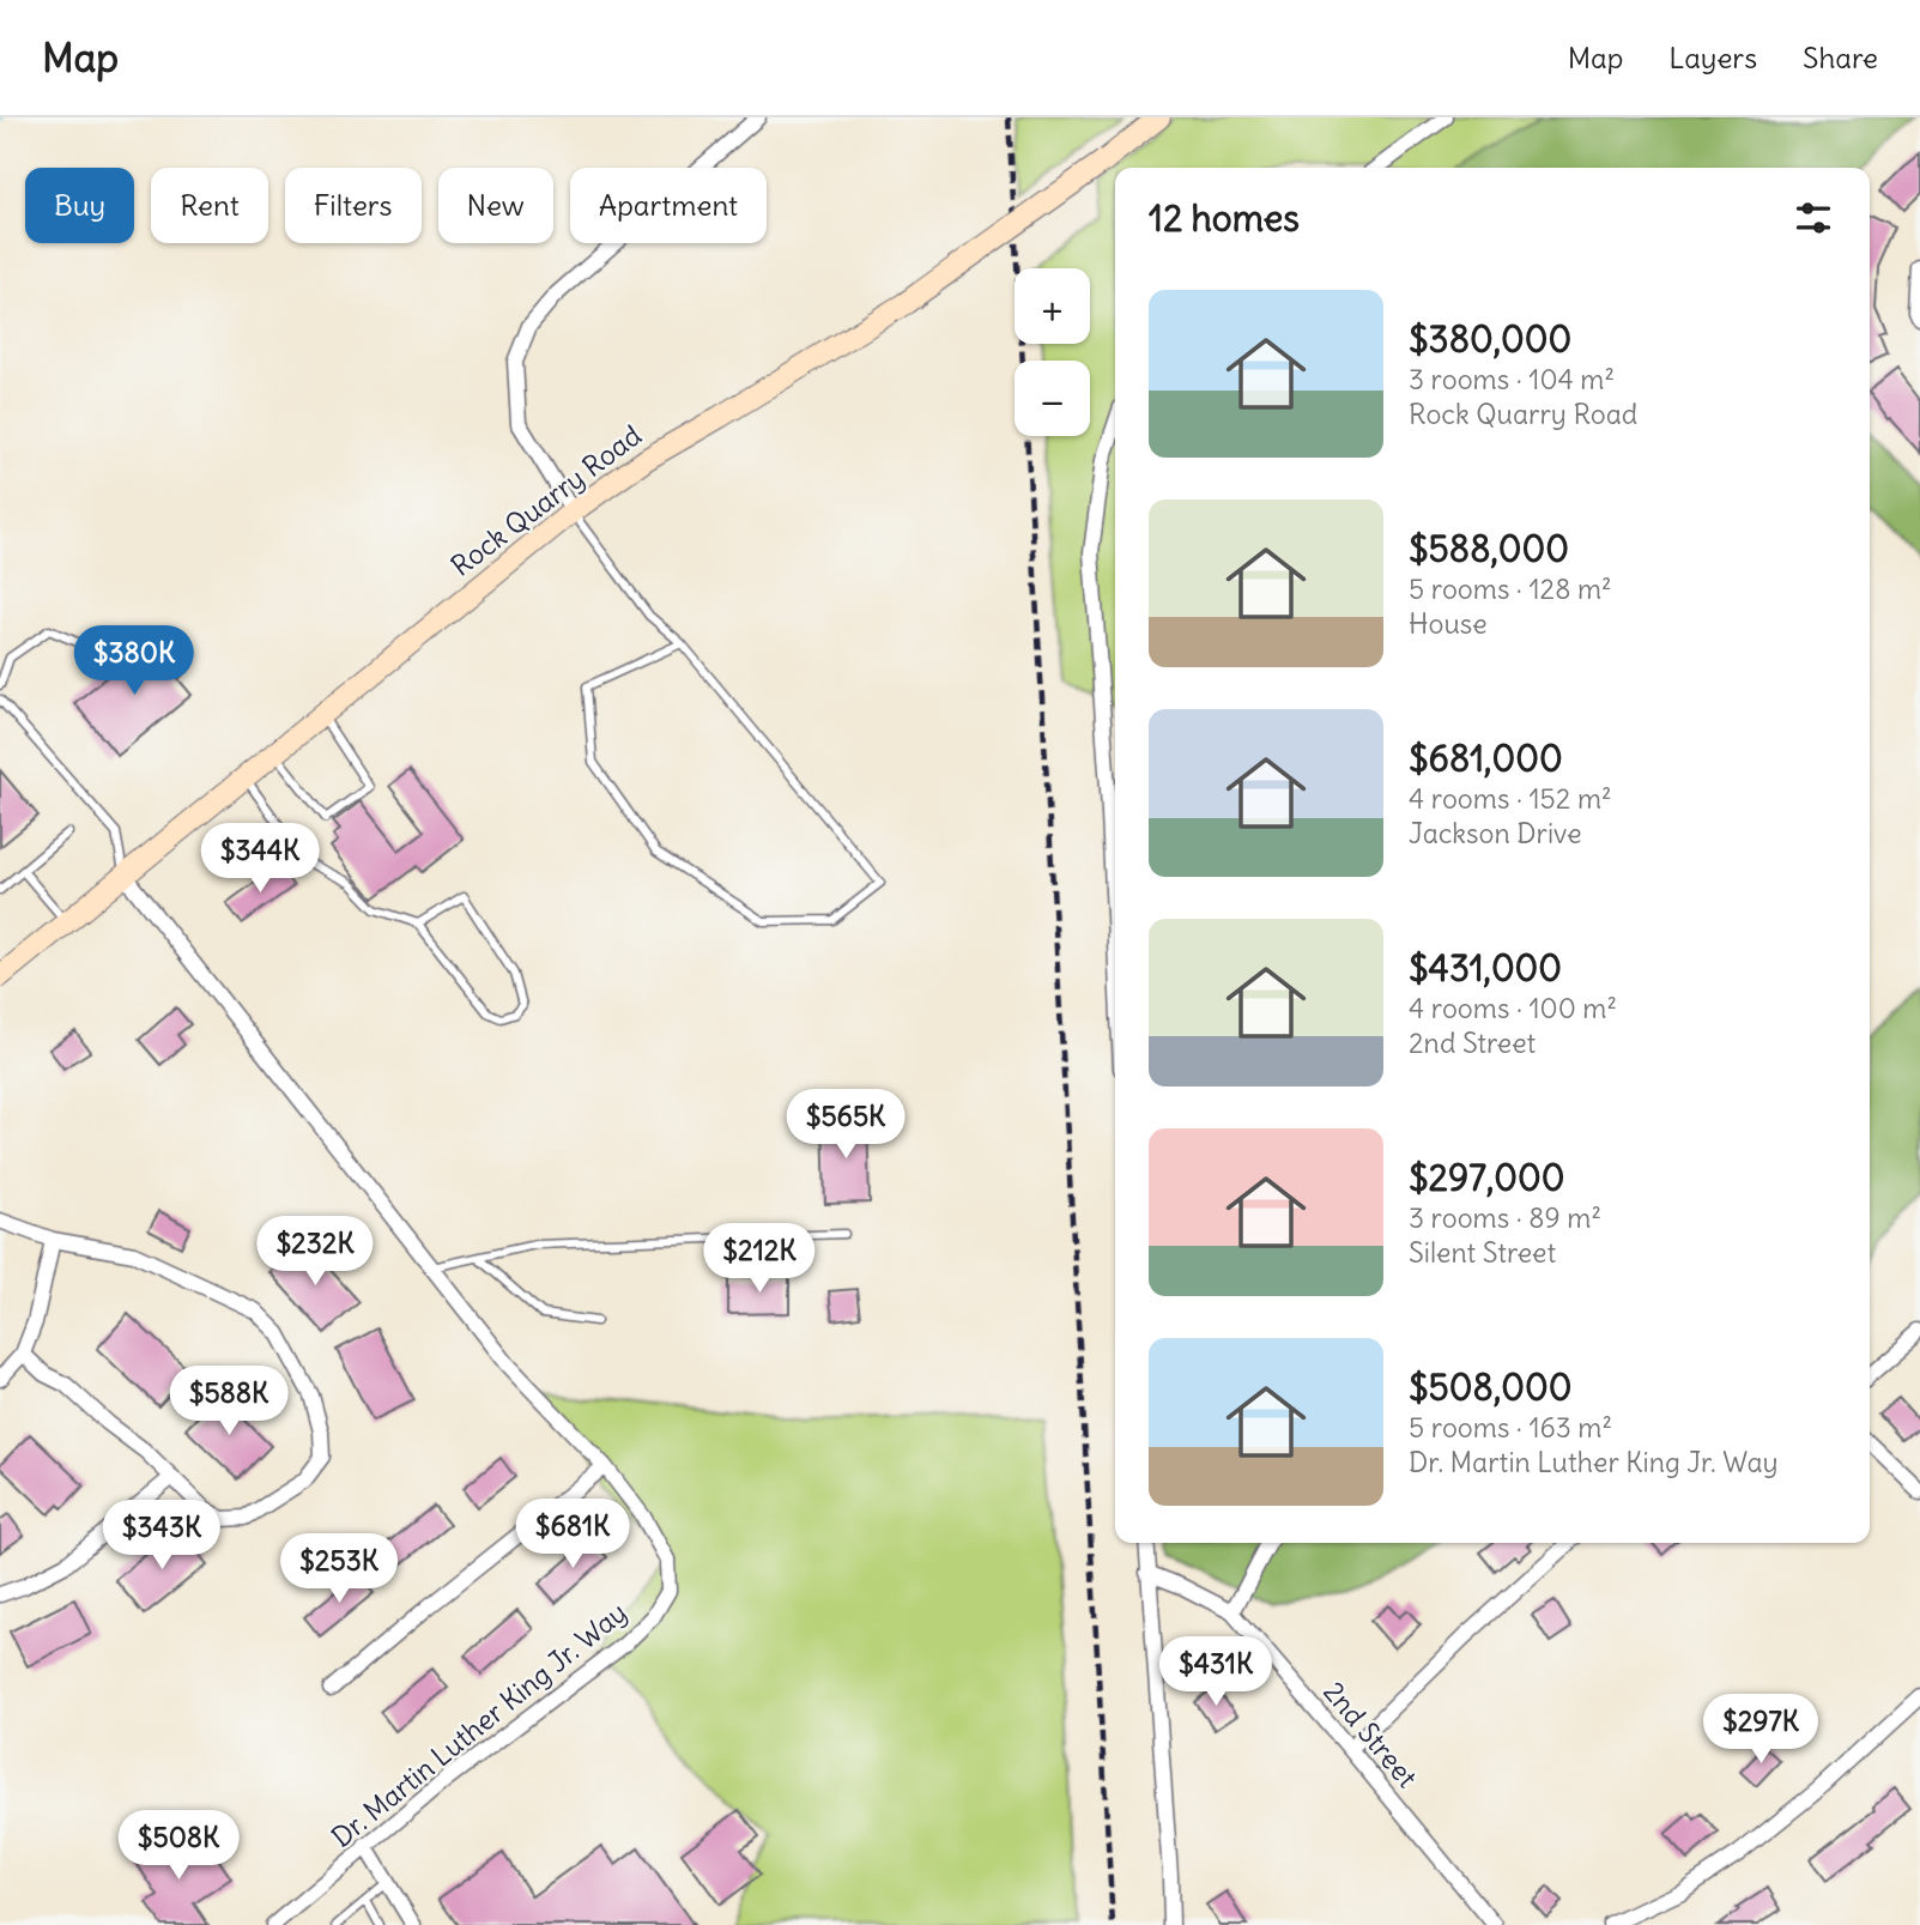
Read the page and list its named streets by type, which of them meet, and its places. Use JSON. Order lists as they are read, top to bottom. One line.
{"streets":{"street":["Rock Quarry Road","Dr. Martin Luther King Jr. Way","2nd Street"]},"crossings":[["Rock Quarry Road","Dr. Martin Luther King Jr. Way"]],"page":{"header":"Map","nav":["Map","Layers","Share"],"chip":["Buy","Rent","Filters","New","Apartment"],"heading":"12 homes","map_buttons":["+","−"],"list":[{"name":"$380,000","note":"3 rooms · 104 m² · Rock Quarry Road"},{"name":"$588,000","note":"5 rooms · 128 m² · House"},{"name":"$681,000","note":"4 rooms · 152 m² · Jackson Drive"},{"name":"$431,000","note":"4 rooms · 100 m² · 2nd Street"},{"name":"$297,000","note":"3 rooms · 89 m² · Silent Street"},{"name":"$508,000","note":"5 rooms · 163 m² · Dr. Martin Luther King Jr. Way"}],"price":["$380K","$344K","$565K","$232K","$212K","$588K","$681K","$343K","$253K","$431K","$297K","$508K"]}}
